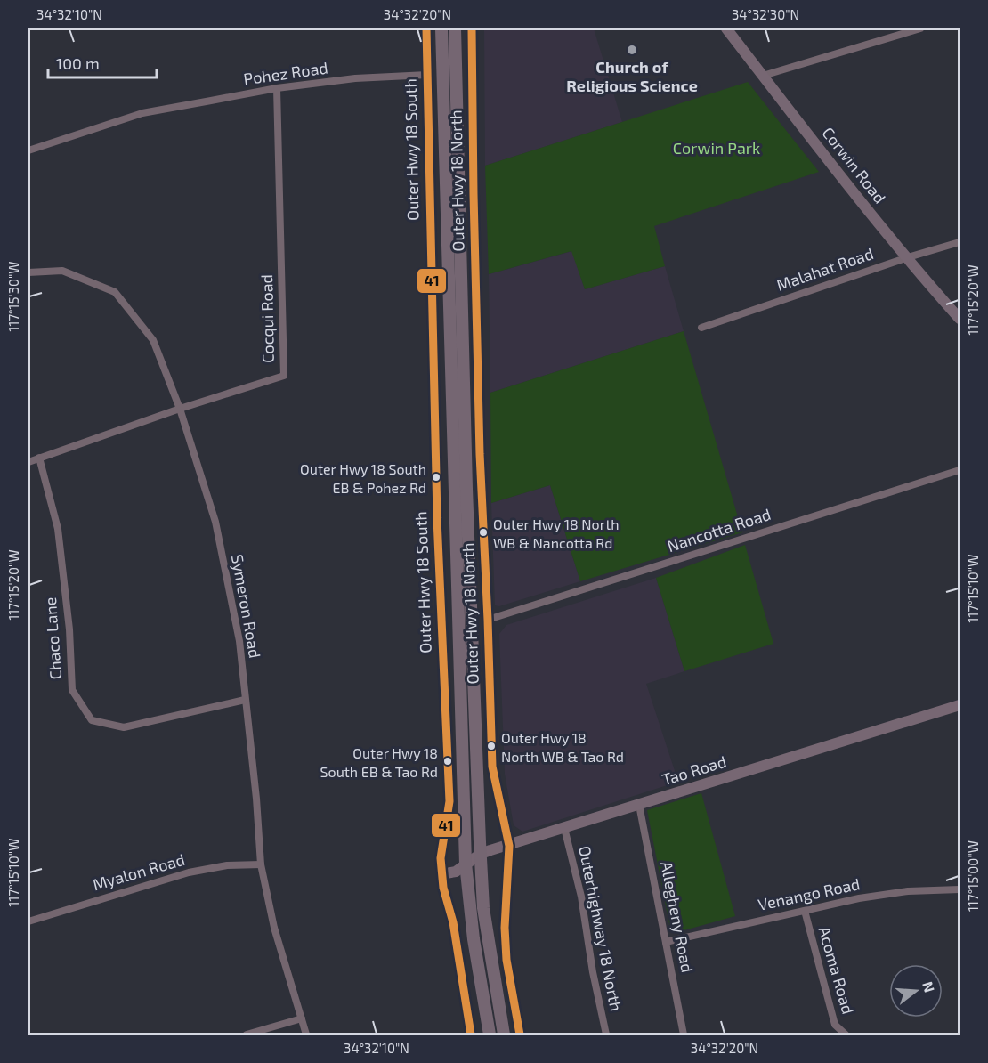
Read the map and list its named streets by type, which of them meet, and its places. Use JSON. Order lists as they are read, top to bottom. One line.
{"streets":{"street":["Pohez Road","Outer Hwy 18 South","Corwin Road","Outer Hwy 18 North","Malahat Road","Cocqui Road","Nancotta Road","Symeron Road","Chaco Lane","Tao Road","Myalon Road","Venango Road","Allegheny Road","Outerhighway 18 North","Acoma Road"]},"crossings":[["Pohez Road","Outer Hwy 18 South"],["Pohez Road","Cocqui Road"],["Outer Hwy 18 South","Tao Road"],["Corwin Road","Malahat Road"],["Outer Hwy 18 North","Nancotta Road"],["Outer Hwy 18 North","Tao Road"],["Cocqui Road","Symeron Road"],["Cocqui Road","Chaco Lane"],["Symeron Road","Chaco Lane"],["Symeron Road","Myalon Road"],["Tao Road","Allegheny Road"],["Tao Road","Outerhighway 18 North"],["Venango Road","Allegheny Road"],["Venango Road","Acoma Road"]],"parks":["Corwin Park"],"places":["Church of Religious Science","Outer Hwy 18 South EB & Pohez Rd","Outer Hwy 18 North WB & Nancotta Rd","Outer Hwy 18 North WB & Tao Rd","Outer Hwy 18 South EB & Tao Rd"],"lines":["transit line 41"],"scale_bar":"100 m","north":"right","coordinates":["34°32'10\"N","34°32'20\"N","34°32'30\"N","117°15'30\"W","117°15'20\"W","117°15'10\"W","117°15'00\"W"]}
